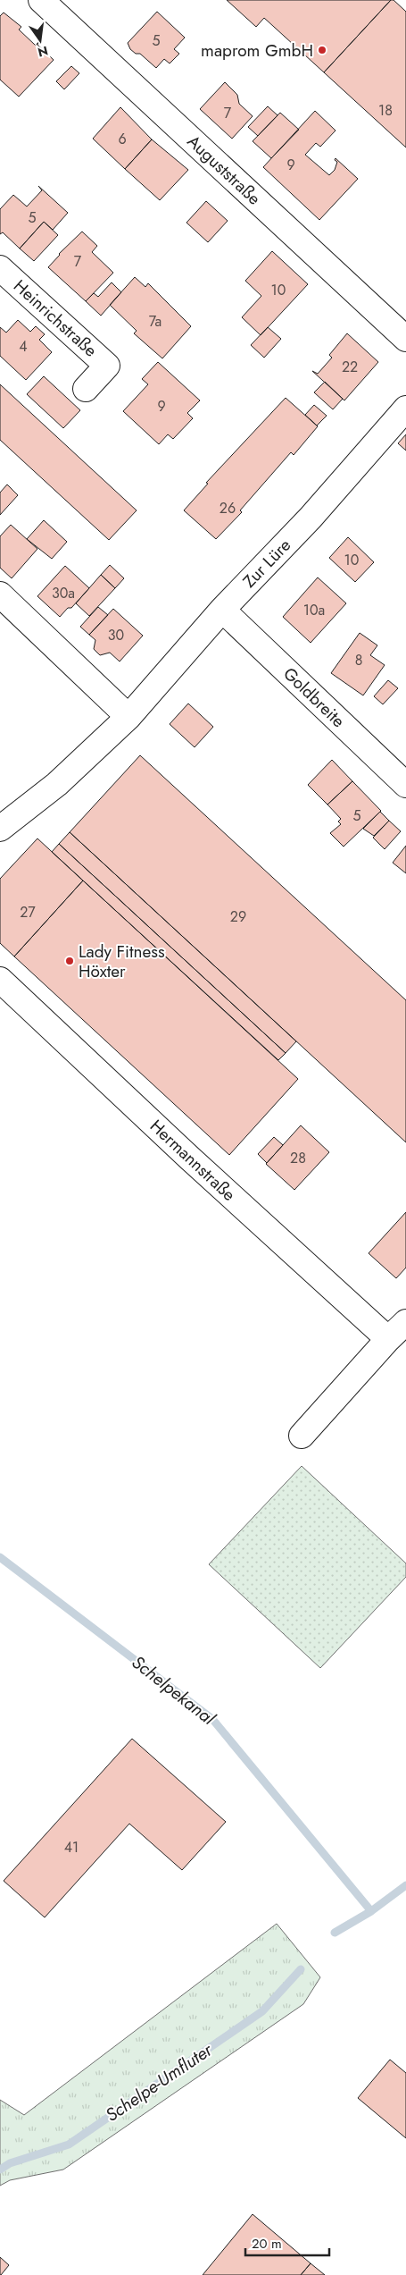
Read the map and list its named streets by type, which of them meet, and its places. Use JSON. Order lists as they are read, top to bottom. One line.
{"streets":{"street":["Auguststraße","Heinrichstraße","Zur Lüre","Goldbreite","Hermannstraße"]},"crossings":[["Zur Lüre","Goldbreite"]],"water":["Schelpekanal","Schelpe-Umfluter"],"places":["maprom GmbH","Lady Fitness Höxter"],"house_numbers":["5","18","7","6","9","5","7","10","7a","4","22","9","26","10","30a","10a","30","8","5","27","29","28","41"],"scale_bar":"20 m","north":"bottom"}
